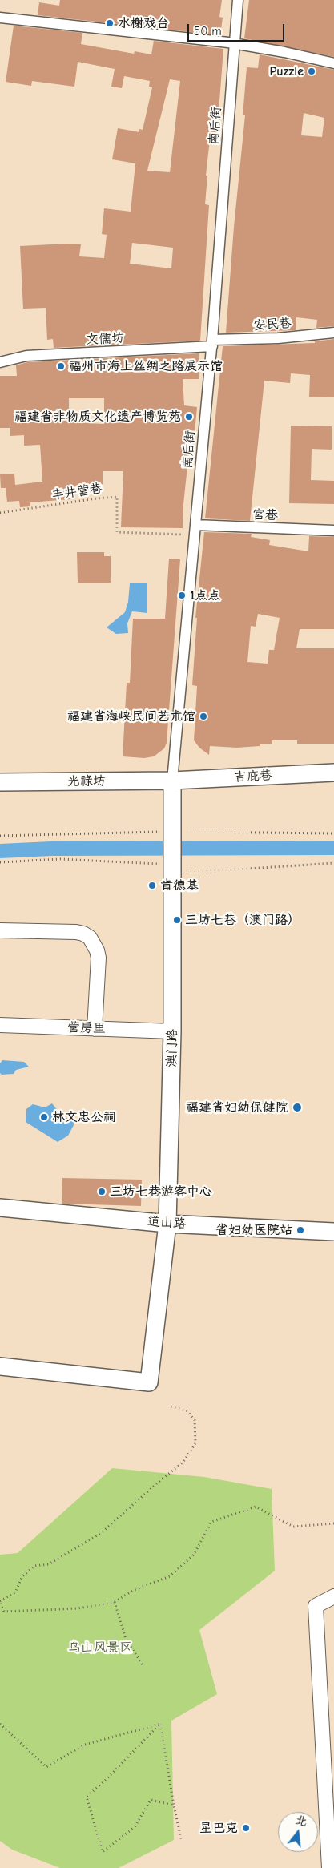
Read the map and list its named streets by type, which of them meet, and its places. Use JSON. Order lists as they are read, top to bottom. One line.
{"streets":{"street":["南后街","安民巷","文儒坊","宫巷","吉庇巷","光禄坊","营房里","澳门路","道山路"],"path":["丰井营巷"]},"crossings":[["南后街","安民巷"],["南后街","文儒坊"],["南后街","丰井营巷"],["南后街","宫巷"],["南后街","吉庇巷"],["南后街","光禄坊"],["安民巷","文儒坊"],["吉庇巷","光禄坊"],["营房里","澳门路"],["澳门路","道山路"]],"parks":["乌山风景区"],"places":["水榭戏台","Puzzle","福州市海上丝绸之路展示馆","福建省非物质文化遗产博览苑","1点点","福建省海峡民间艺术馆","肯德基","三坊七巷（澳门路）","福建省妇幼保健院","林文忠公祠","三坊七巷游客中心","省妇幼医院站","星巴克"],"scale_bar":"50 m","north":"top"}
